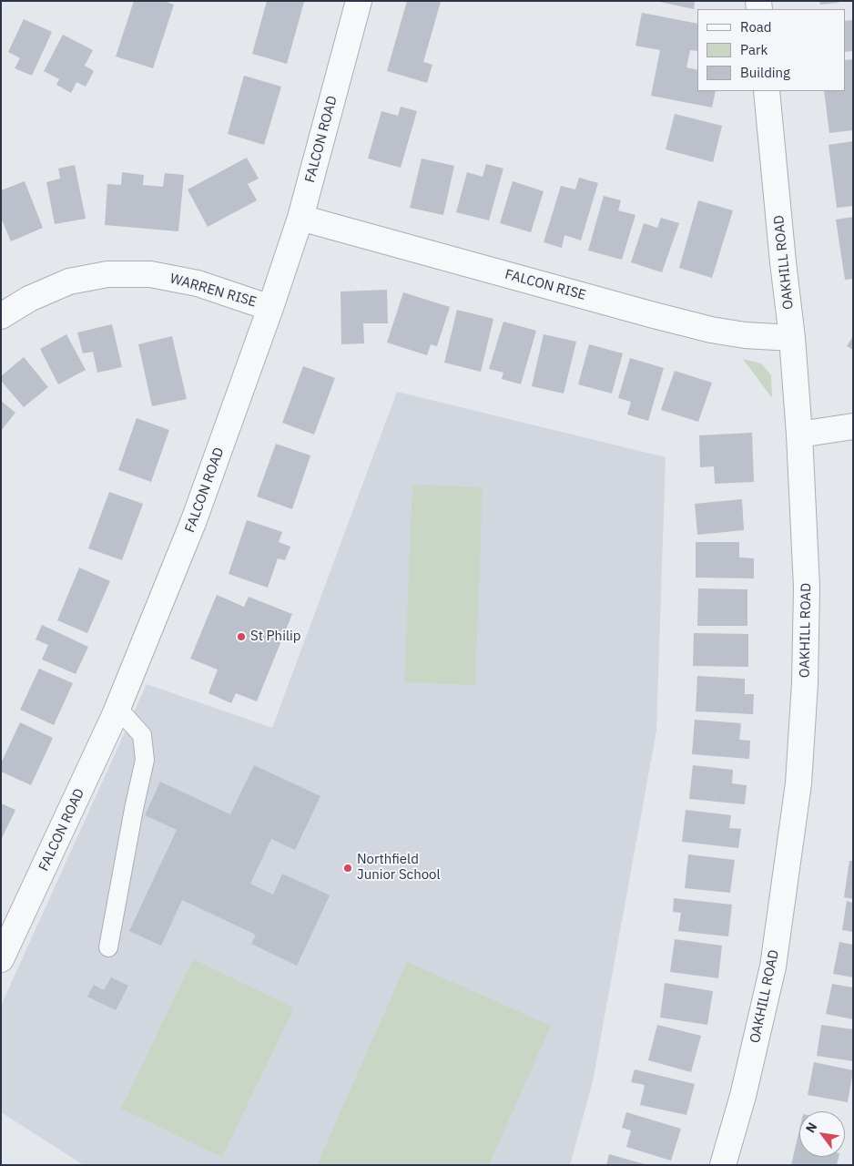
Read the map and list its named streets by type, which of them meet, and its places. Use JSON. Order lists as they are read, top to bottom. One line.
{"streets":{"street":["FALCON ROAD","OAKHILL ROAD","FALCON RISE","WARREN RISE"]},"crossings":[["FALCON ROAD","FALCON RISE"],["FALCON ROAD","WARREN RISE"],["OAKHILL ROAD","FALCON RISE"]],"places":["St Philip","Northfield Junior School"],"legend":["Road","Park","Building"],"north":"top left"}
